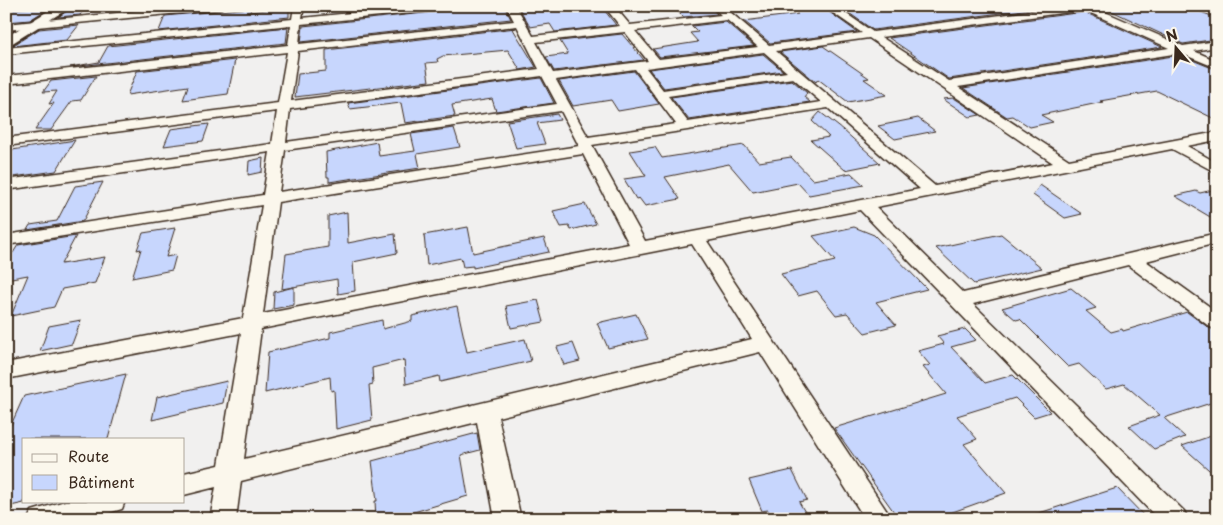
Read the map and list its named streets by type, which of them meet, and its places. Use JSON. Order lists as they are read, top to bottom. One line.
{"legend":["Route","Bâtiment"],"north":"top"}
